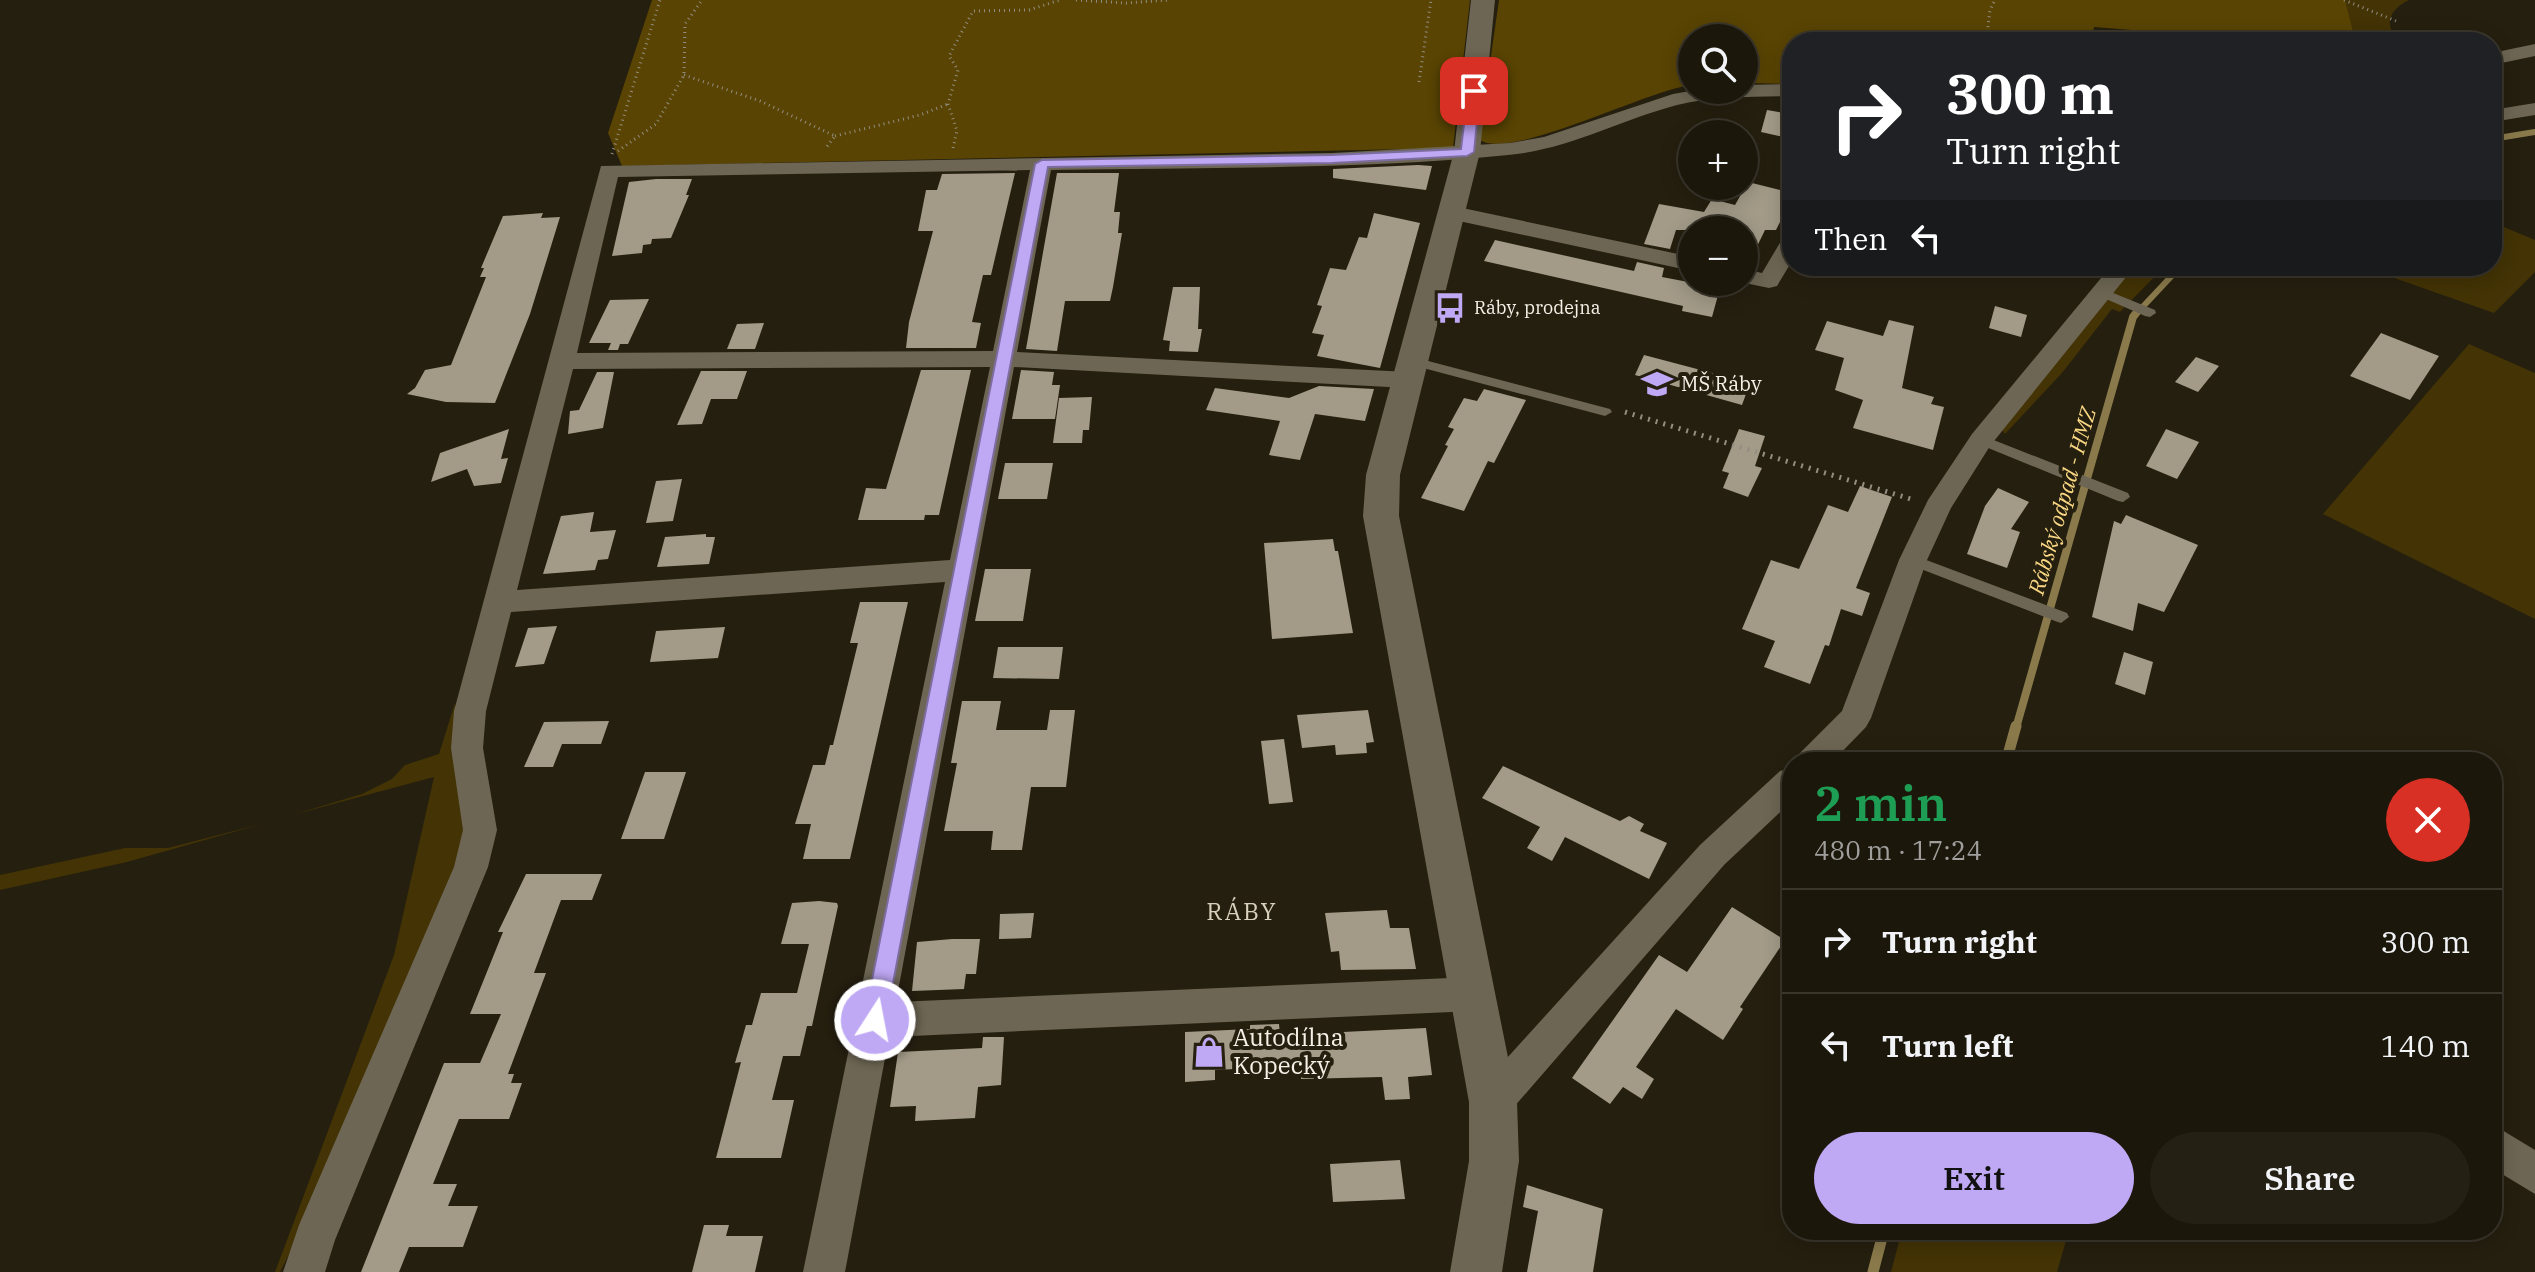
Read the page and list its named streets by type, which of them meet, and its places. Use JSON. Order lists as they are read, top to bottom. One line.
{"districts":["RÁBY"],"water":["Rábský odpad - HMZ"],"places":{"bus stop":["Ráby, prodejna"],"school or university":["MŠ Ráby"],"shop":["Autodílna Kopecký"]},"page":{"map_buttons":["+","−"],"turn":["300 m","Turn right"],"then":"Then","heading":["2 min","480 m · 17:24"],"list":[{"name":"Turn right","value":"300 m"},{"name":"Turn left","value":"140 m"}],"buttons":["Exit","Share"]}}
